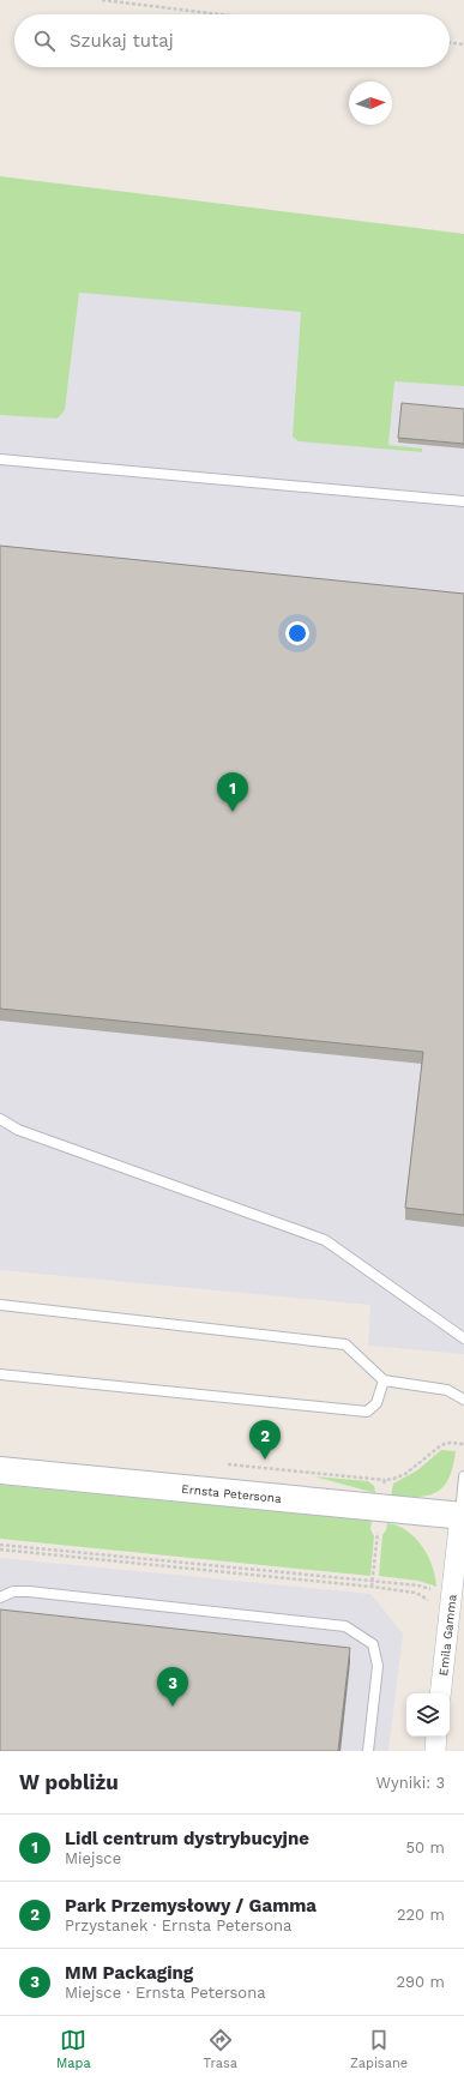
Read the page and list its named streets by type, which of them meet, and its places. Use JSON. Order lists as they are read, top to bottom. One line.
{"streets":{"street":["Ernsta Petersona","Emila Gamma"]},"crossings":[["Ernsta Petersona","Emila Gamma"]],"north":"right","page":{"search":"Szukaj tutaj","pins":["1","2","3"],"heading":["W pobliżu","Wyniki: 3"],"list":[{"mark":"1","name":"Lidl centrum dystrybucyjne","note":"Miejsce","value":"50 m"},{"mark":"2","name":"Park Przemysłowy / Gamma","note":"Przystanek · Ernsta Petersona","value":"220 m"},{"mark":"3","name":"MM Packaging","note":"Miejsce · Ernsta Petersona","value":"290 m"}],"nav":["Mapa","Trasa","Zapisane"]}}
